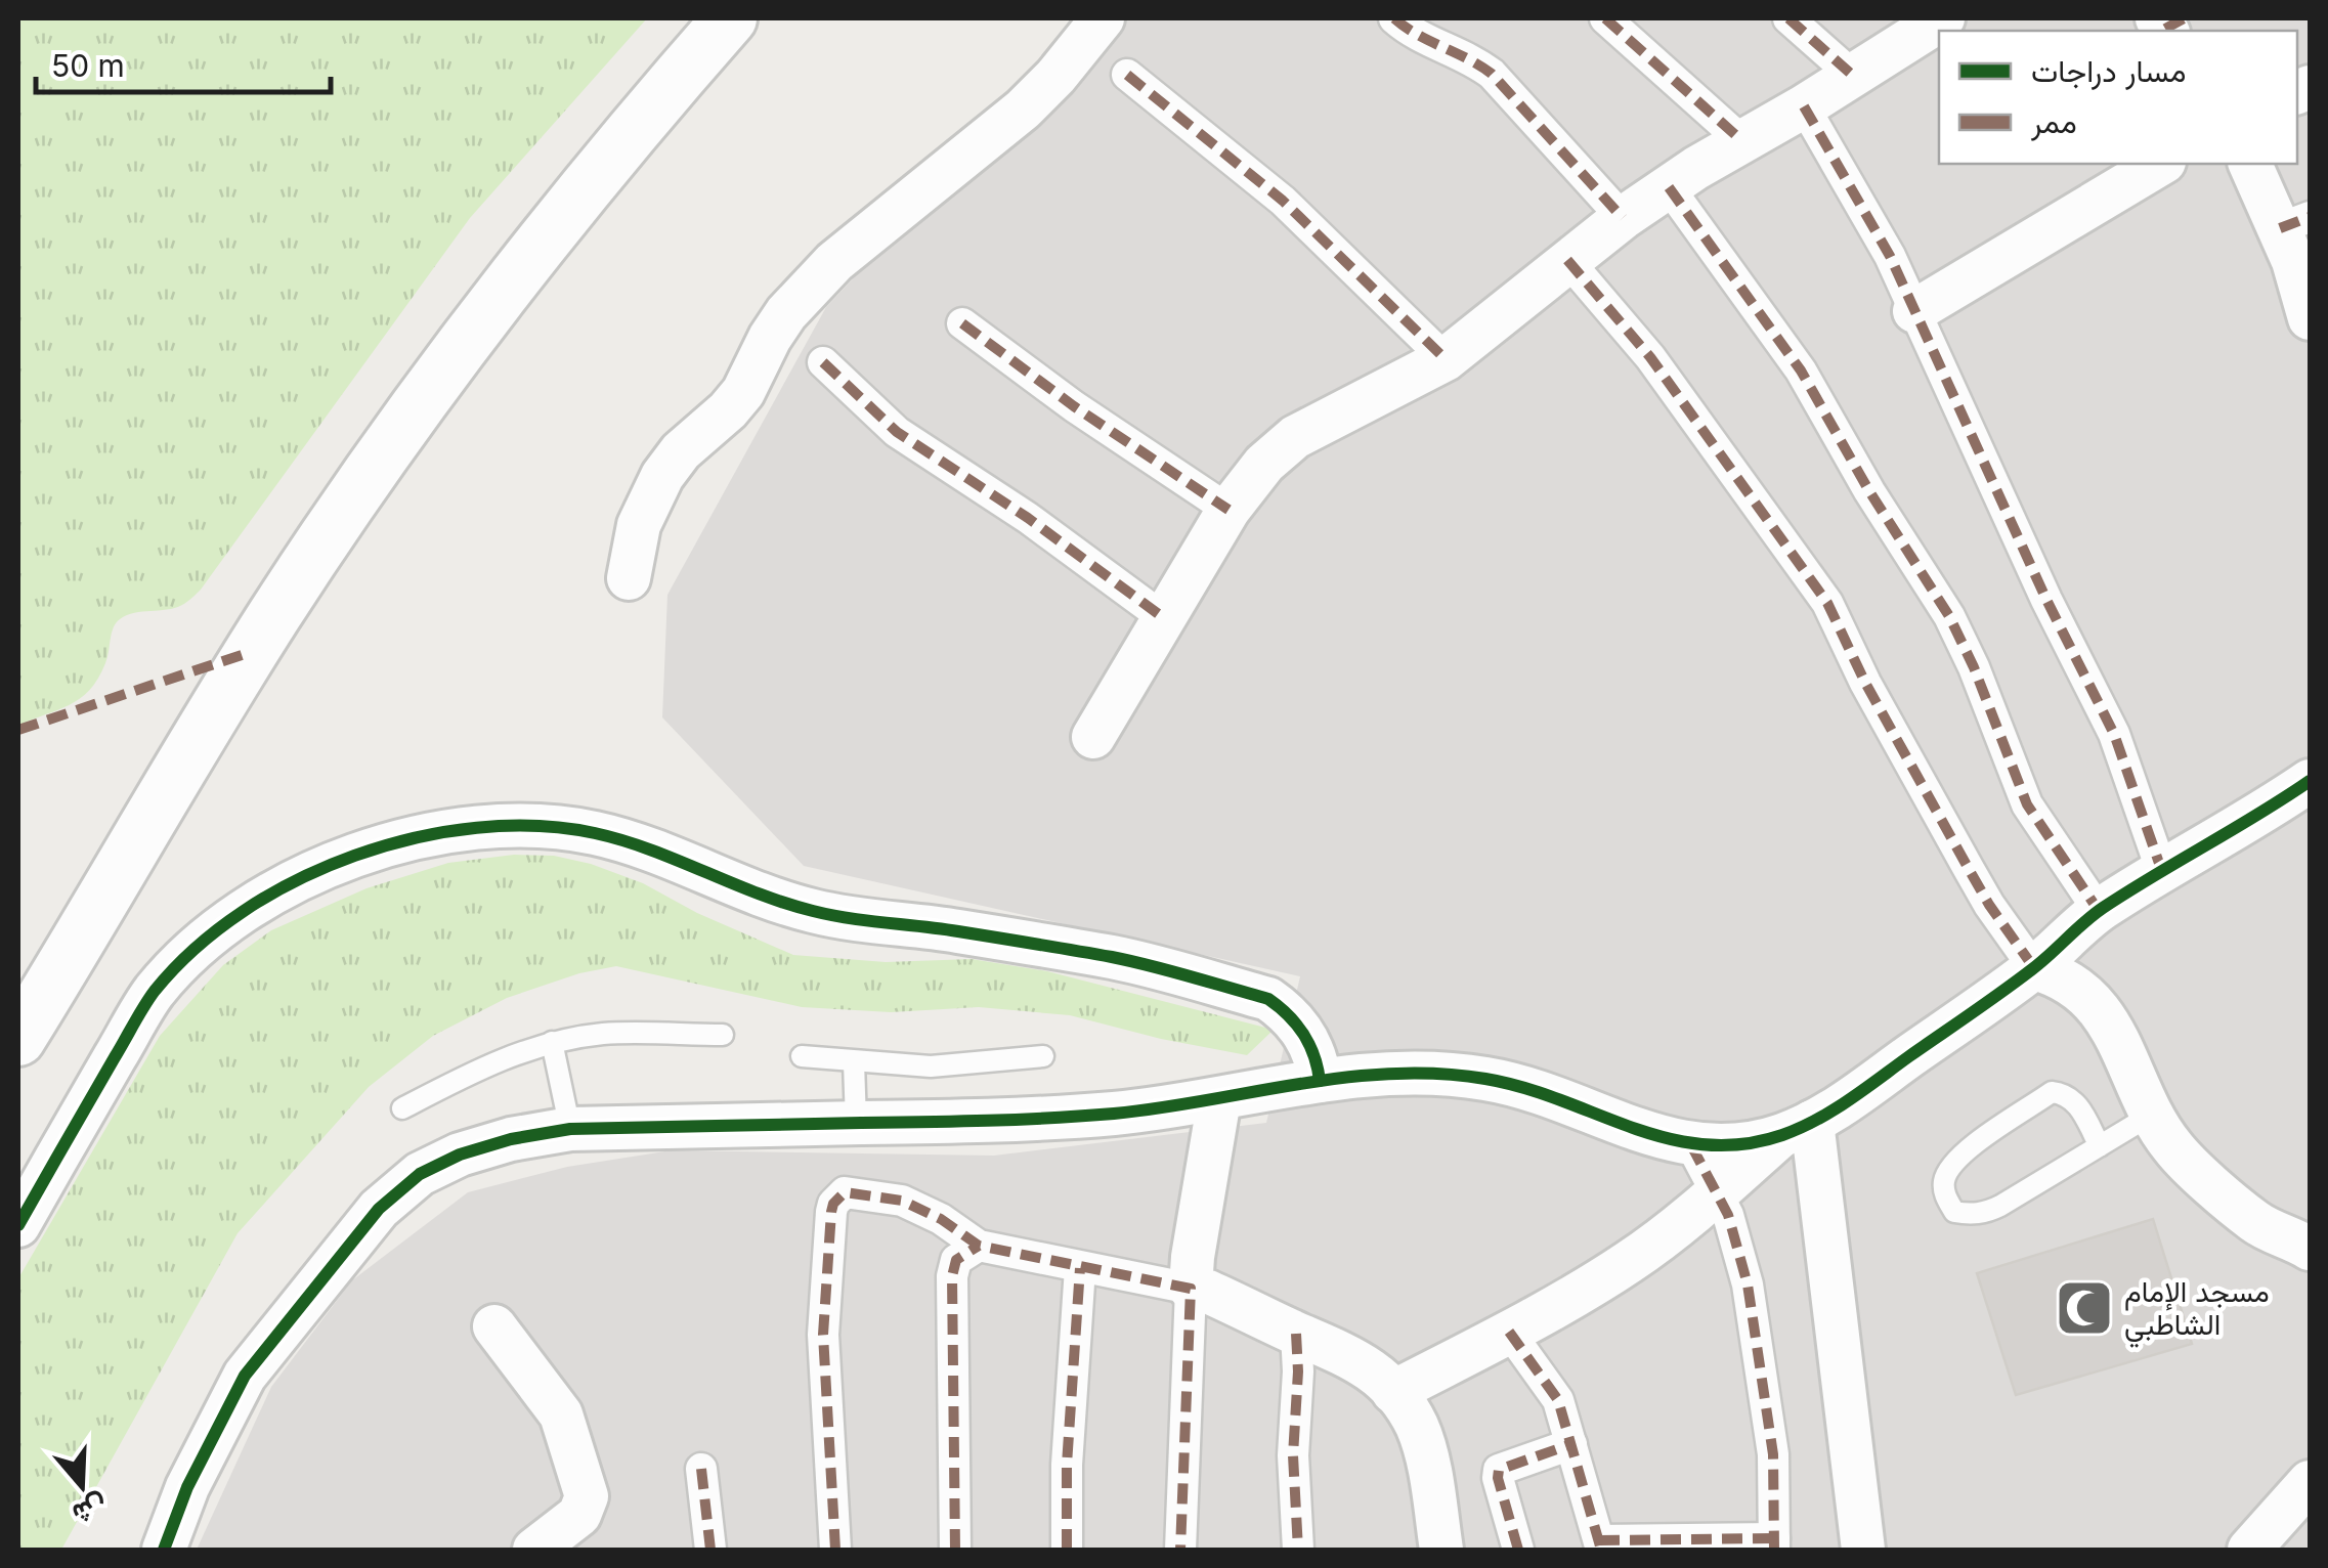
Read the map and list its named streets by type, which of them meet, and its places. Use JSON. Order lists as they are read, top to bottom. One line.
{"places":{"mosque":["مسجد الإمام الشاطبي"]},"legend":["مسار دراجات","ممر"],"scale_bar":"50 m","north":"bottom"}
